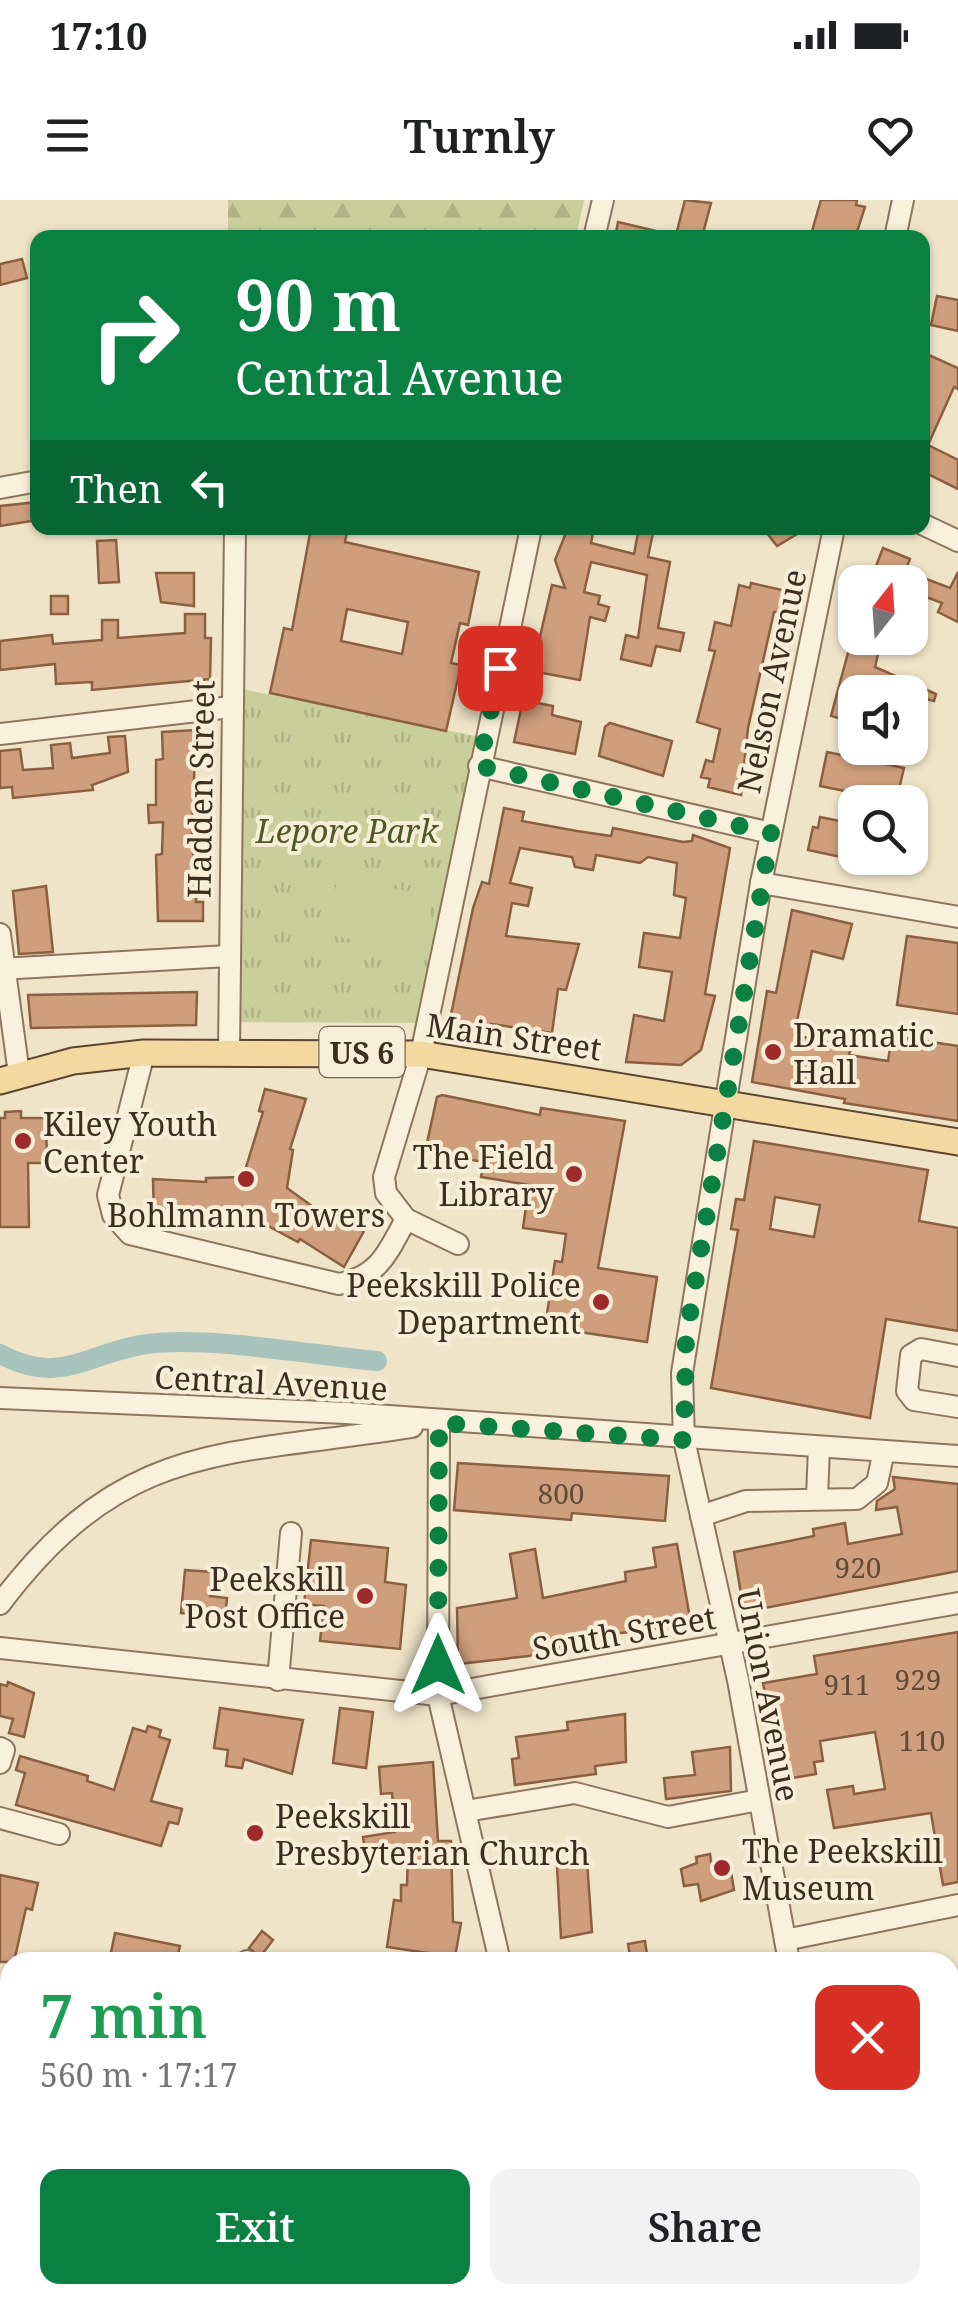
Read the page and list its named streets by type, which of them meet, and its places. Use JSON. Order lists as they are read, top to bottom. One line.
{"streets":{"main road":["Main Street","US 6"],"street":["Nelson Avenue","Hadden Street","Central Avenue","South Street","Union Avenue"]},"crossings":[["Nelson Avenue","Main Street"],["Nelson Avenue","Central Avenue"],["Nelson Avenue","Union Avenue"],["Hadden Street","Main Street"],["Central Avenue","Union Avenue"],["South Street","Union Avenue"]],"parks":["Lepore Park"],"places":["Dramatic Hall","Kiley Youth Center","The Field Library","Bohlmann Towers","Peekskill Police Department","Peekskill Post Office","Peekskill Presbyterian Church","The Peekskill Museum"],"house_numbers":["800","920","929","911","110"],"north":"top","page":{"status":"17:10","header":"Turnly","turn":["90 m","Central Avenue"],"then":"Then","heading":["7 min","560 m · 17:17"],"buttons":["Exit","Share"]}}
